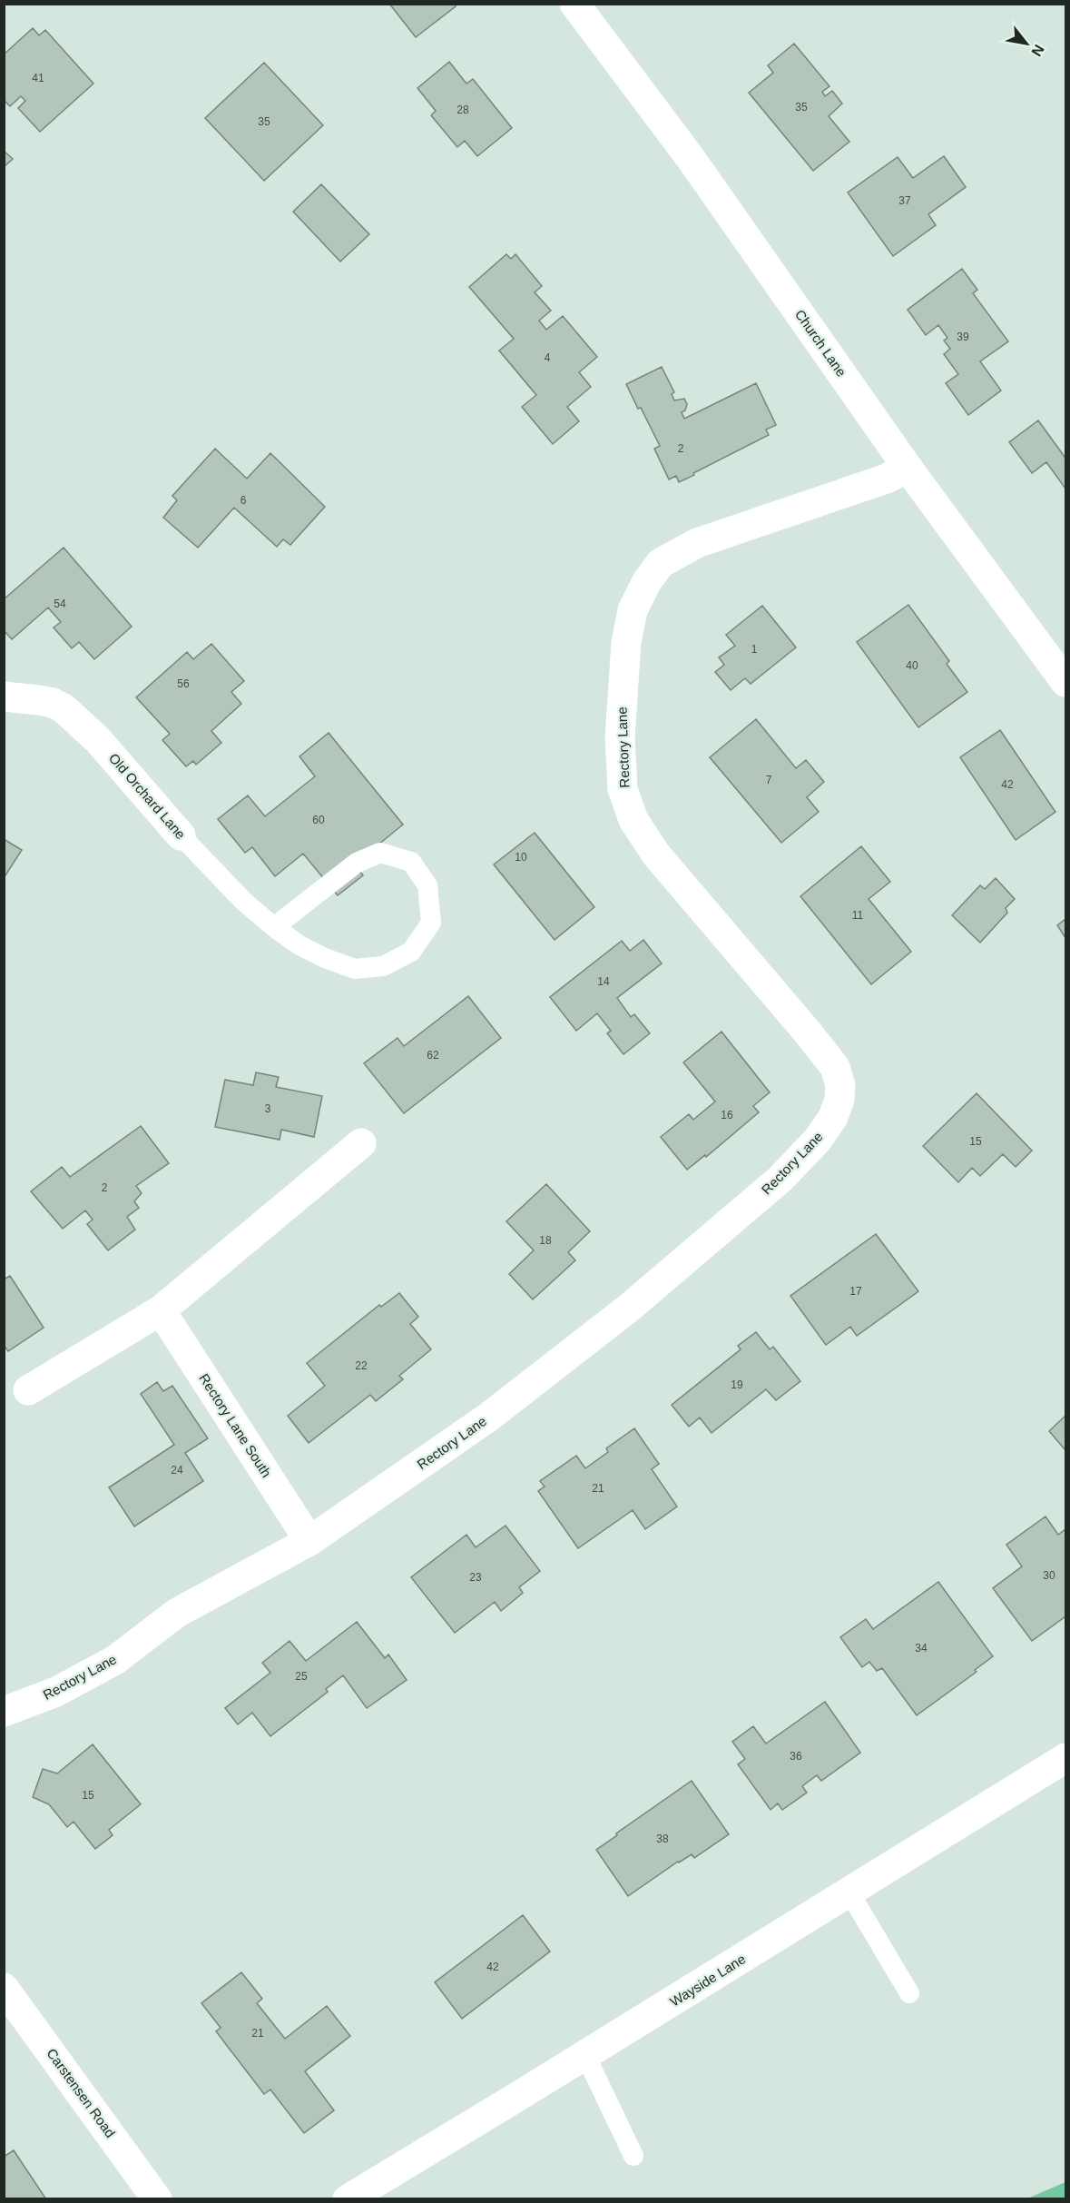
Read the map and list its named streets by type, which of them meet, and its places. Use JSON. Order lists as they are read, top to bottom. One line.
{"streets":{"street":["Church Lane","Rectory Lane","Old Orchard Lane","Rectory Lane South","Wayside Lane","Carstensen Road"]},"crossings":[["Church Lane","Rectory Lane"],["Rectory Lane","Rectory Lane South"]],"house_numbers":["41","35","28","35","37","39","4","2","6","54","1","40","56","7","42","60","10","11","14","62","3","16","15","2","18","17","22","19","24","21","30","23","34","25","36","15","38","42","21"],"north":"bottom right"}
